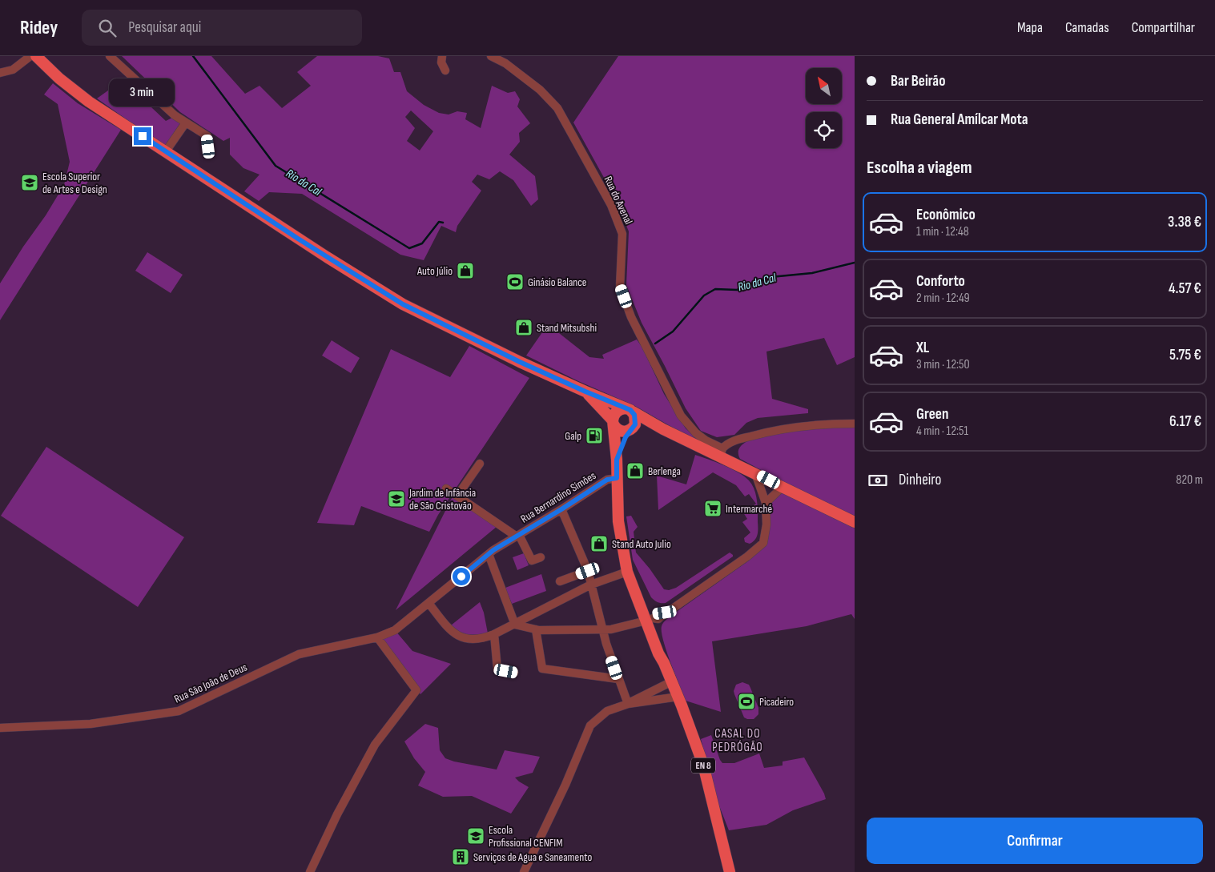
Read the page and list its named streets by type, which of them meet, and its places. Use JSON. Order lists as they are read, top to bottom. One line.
{"streets":{"main road":["EN 8"],"street":["Rua do Avenal","Rua Bernardino Simões","Rua São João de Deus"]},"crossings":[["Rua Bernardino Simões","Rua São João de Deus"],["Rua Bernardino Simões","EN 8"]],"districts":["CASAL DO PEDRÓGÃO"],"water":["Rio da Cal"],"places":{"school or university":["Escola Superior de Artes e Design","Jardim de Infância de São Cristovão","Escola Profissional CENFIM"],"shop":["Auto Júlio","Stand Mitsubshi","Berlenga","Stand Auto Julio"],"sports":["Ginásio Balance","Picadeiro"],"fuel station":["Galp"],"supermarket":["Intermarché"],"building":["Serviços de Agua e Saneamento"]},"north":"top left","page":{"header":"Ridey","search":"Pesquisar aqui","nav":["Mapa","Camadas","Compartilhar"],"banner":["Bar Beirão","Rua General Amílcar Mota"],"bubble":"3 min","heading":"Escolha a viagem","list":[{"name":"Econômico","note":"1 min · 12:48","value":"3.38 €"},{"name":"Conforto","note":"2 min · 12:49","value":"4.57 €"},{"name":"XL","note":"3 min · 12:50","value":"5.75 €"},{"name":"Green","note":"4 min · 12:51","value":"6.17 €"}],"pay":["Dinheiro","820 m"],"buttons":"Confirmar"}}
